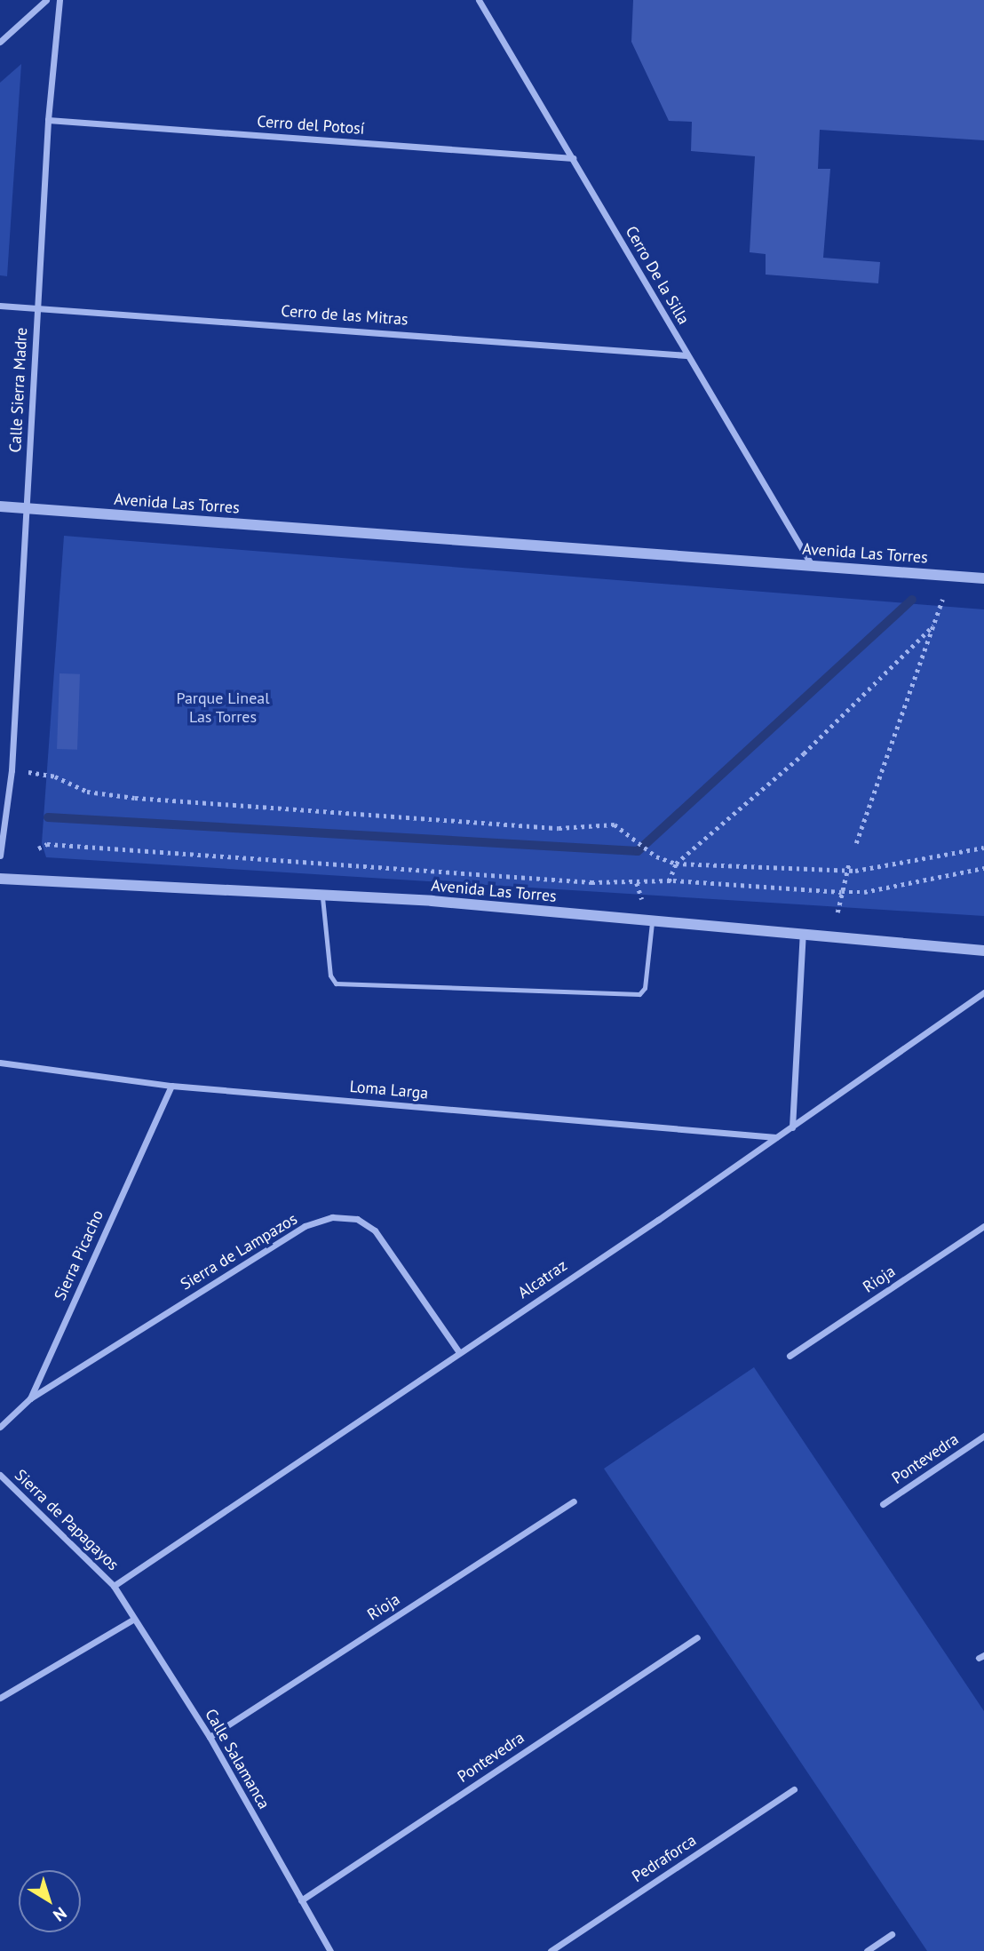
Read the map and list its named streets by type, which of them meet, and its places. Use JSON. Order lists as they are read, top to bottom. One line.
{"streets":{"street":["Cerro del Potosí","Cerro De la Silla","Cerro de las Mitras","Calle Sierra Madre","Avenida Las Torres","Loma Larga","Sierra de Lampazos","Sierra Picacho","Alcatraz","Rioja","Pontevedra","Sierra de Papagayos","Calle Salamanca","Pedraforca"]},"crossings":[["Cerro del Potosí","Cerro De la Silla"],["Cerro del Potosí","Calle Sierra Madre"],["Cerro De la Silla","Cerro de las Mitras"],["Cerro De la Silla","Avenida Las Torres"],["Cerro de las Mitras","Calle Sierra Madre"],["Calle Sierra Madre","Avenida Las Torres"],["Loma Larga","Sierra Picacho"],["Loma Larga","Alcatraz"],["Sierra de Lampazos","Sierra Picacho"],["Sierra de Lampazos","Alcatraz"],["Alcatraz","Sierra de Papagayos"],["Alcatraz","Calle Salamanca"],["Rioja","Calle Salamanca"],["Pontevedra","Calle Salamanca"],["Sierra de Papagayos","Calle Salamanca"]],"parks":["Parque Lineal Las Torres"],"north":"bottom right"}
